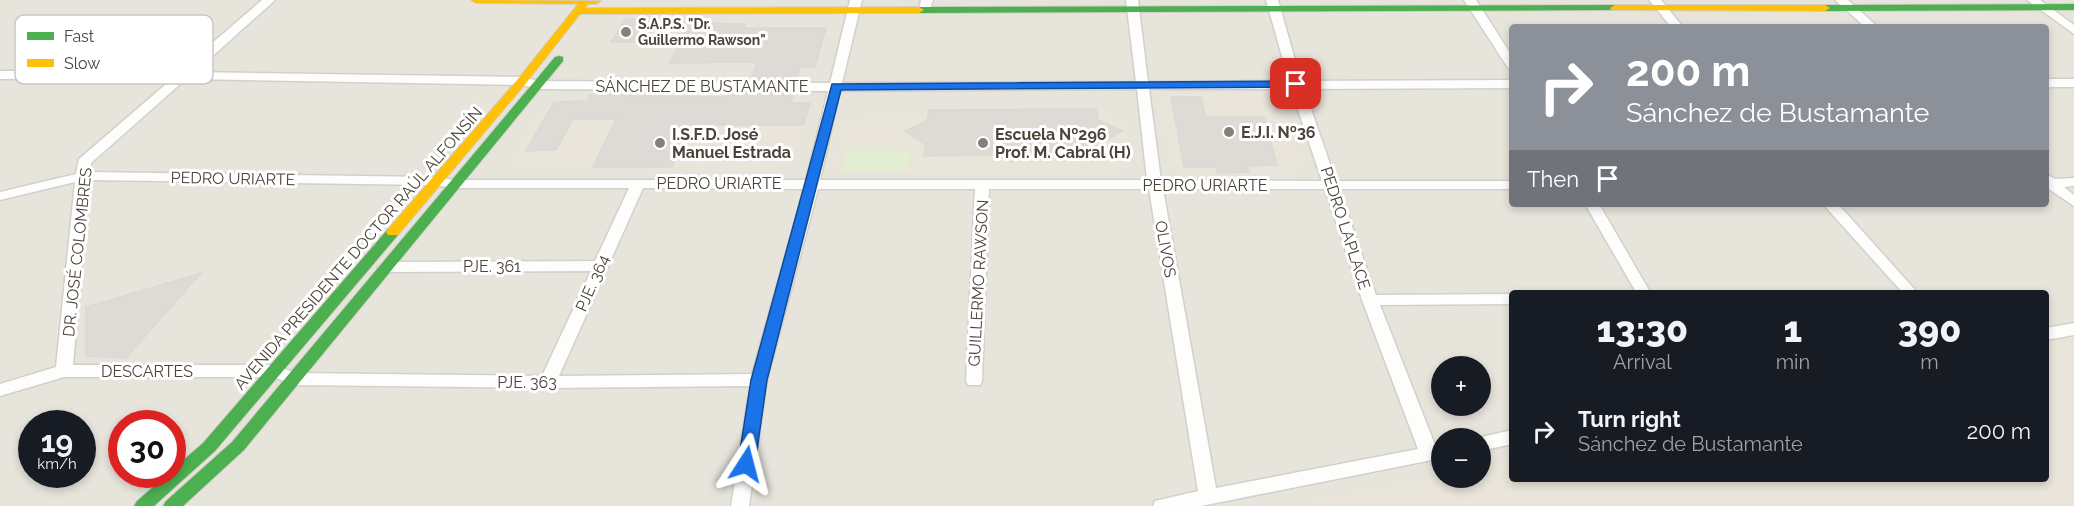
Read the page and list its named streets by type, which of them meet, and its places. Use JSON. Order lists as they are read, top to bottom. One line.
{"streets":{"main road":["AVENIDA PRESIDENTE DOCTOR RAÚL ALFONSÍN"],"street":["SÁNCHEZ DE BUSTAMANTE","PEDRO URIARTE","PEDRO LAPLACE","OLIVOS","DR. JOSÉ COLOMBRES","PJE. 361","PJE. 364","GUILLERMO RAWSON","DESCARTES","PJE. 363"]},"crossings":[["SÁNCHEZ DE BUSTAMANTE","PEDRO LAPLACE"],["SÁNCHEZ DE BUSTAMANTE","AVENIDA PRESIDENTE DOCTOR RAÚL ALFONSÍN"],["SÁNCHEZ DE BUSTAMANTE","OLIVOS"],["PEDRO URIARTE","PEDRO LAPLACE"],["PEDRO URIARTE","AVENIDA PRESIDENTE DOCTOR RAÚL ALFONSÍN"],["PEDRO URIARTE","OLIVOS"],["PEDRO URIARTE","DR. JOSÉ COLOMBRES"],["PEDRO URIARTE","PJE. 364"],["PEDRO URIARTE","GUILLERMO RAWSON"],["AVENIDA PRESIDENTE DOCTOR RAÚL ALFONSÍN","PJE. 361"],["AVENIDA PRESIDENTE DOCTOR RAÚL ALFONSÍN","DESCARTES"],["AVENIDA PRESIDENTE DOCTOR RAÚL ALFONSÍN","PJE. 363"],["DR. JOSÉ COLOMBRES","DESCARTES"],["PJE. 361","PJE. 364"],["PJE. 364","PJE. 363"],["DESCARTES","PJE. 363"]],"places":["S.A.P.S. \"Dr. Guillermo Rawson\"","E.J.I. Nº36","I.S.F.D. José Manuel Estrada","Escuela Nº296 Prof. M. Cabral (H)"],"legend":["Fast","Slow"],"page":{"turn":["200 m","Sánchez de Bustamante"],"then":"Then","eta":["13:30","Arrival","1","min","390","m"],"map_buttons":["+","−"],"list":[{"name":"Turn right","note":"Sánchez de Bustamante","value":"200 m"}],"speed":"19 km/h","limit":"30"}}
